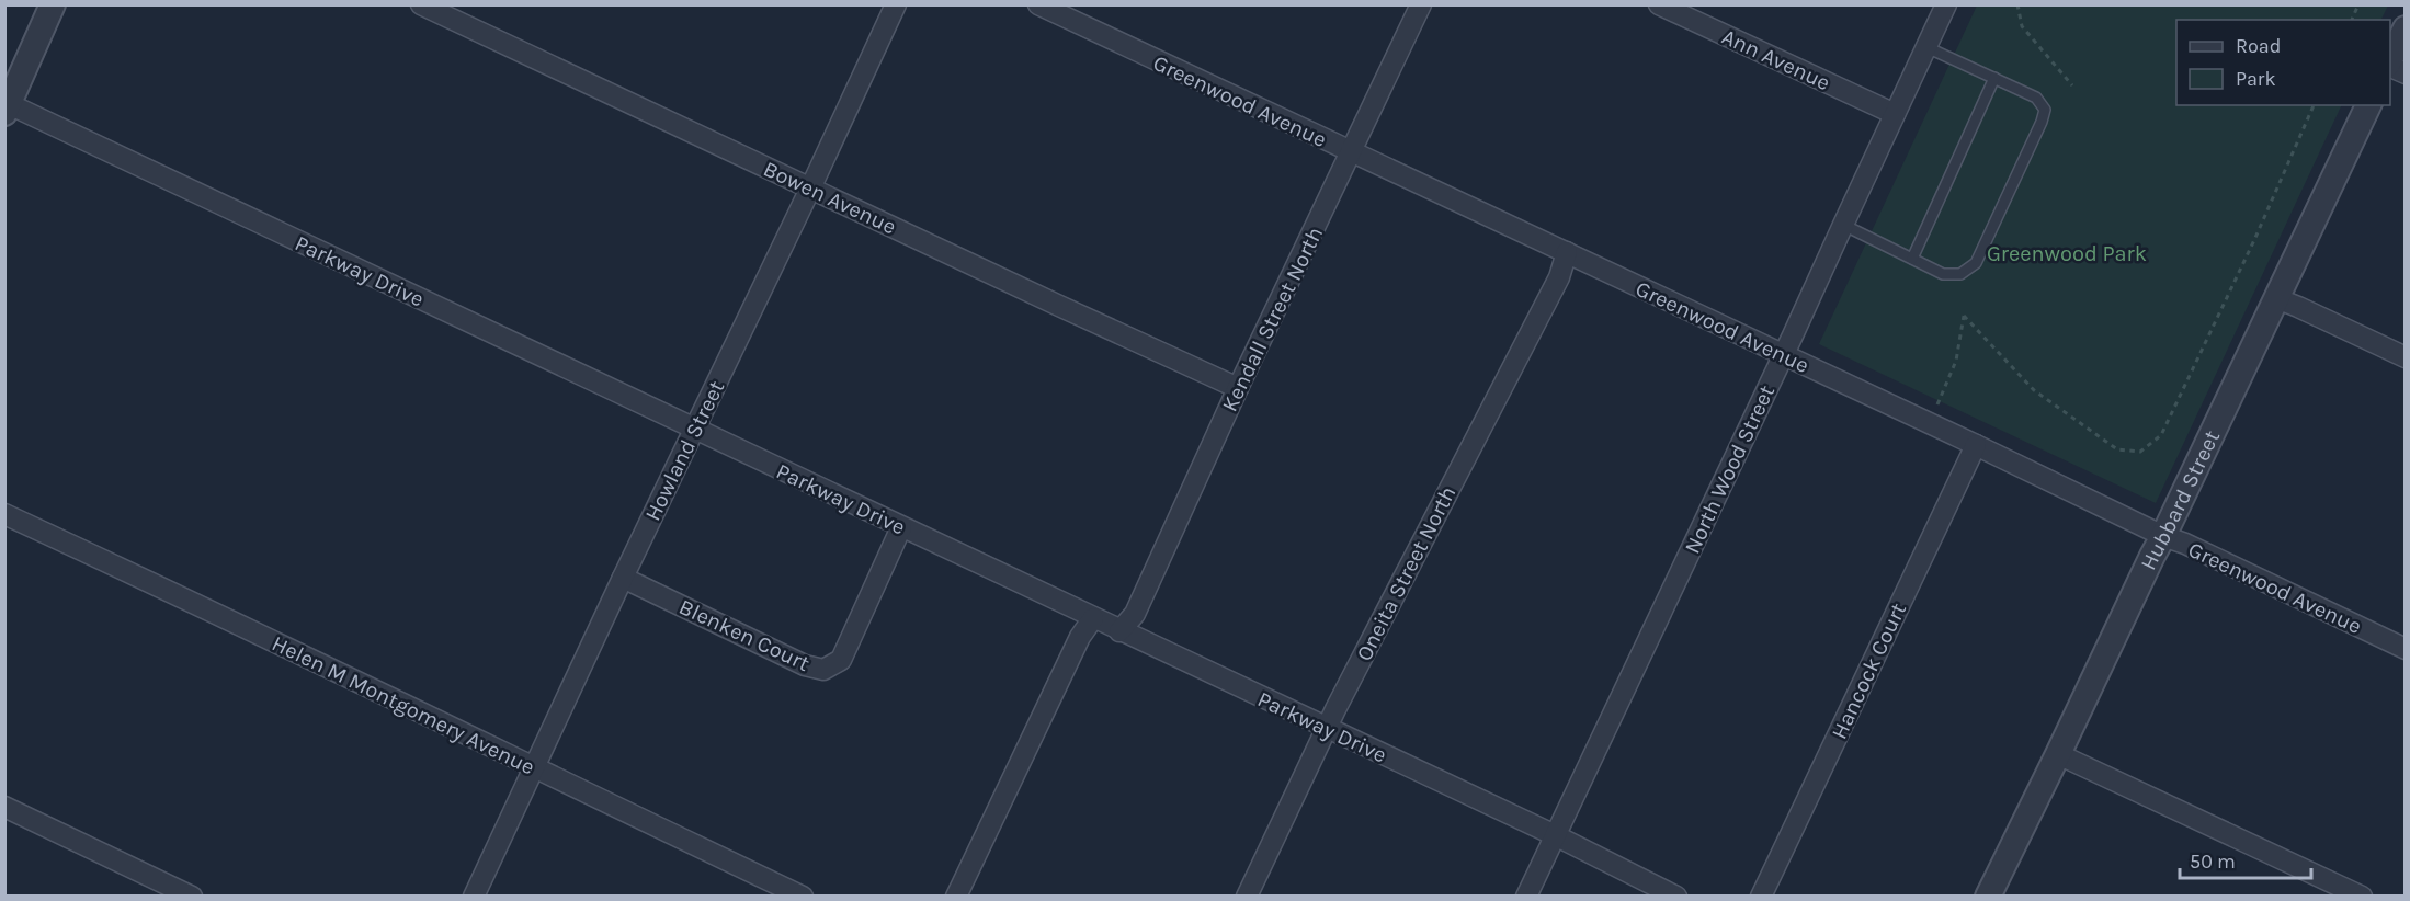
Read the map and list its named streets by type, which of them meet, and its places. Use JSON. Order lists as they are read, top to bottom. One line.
{"streets":{"street":["Ann Avenue","Greenwood Avenue","Bowen Avenue","Parkway Drive","Kendall Street North","Howland Street","North Wood Street","Hubbard Street","Oneita Street North","Blenken Court","Hancock Court","Helen M Montgomery Avenue"]},"crossings":[["Ann Avenue","North Wood Street"],["Greenwood Avenue","Kendall Street North"],["Greenwood Avenue","North Wood Street"],["Greenwood Avenue","Hubbard Street"],["Greenwood Avenue","Oneita Street North"],["Greenwood Avenue","Hancock Court"],["Bowen Avenue","Kendall Street North"],["Bowen Avenue","Howland Street"],["Parkway Drive","Kendall Street North"],["Parkway Drive","Howland Street"],["Parkway Drive","North Wood Street"],["Parkway Drive","Oneita Street North"],["Parkway Drive","Blenken Court"],["Howland Street","Blenken Court"],["Howland Street","Helen M Montgomery Avenue"]],"parks":["Greenwood Park"],"legend":["Road","Park"],"scale_bar":"50 m"}
